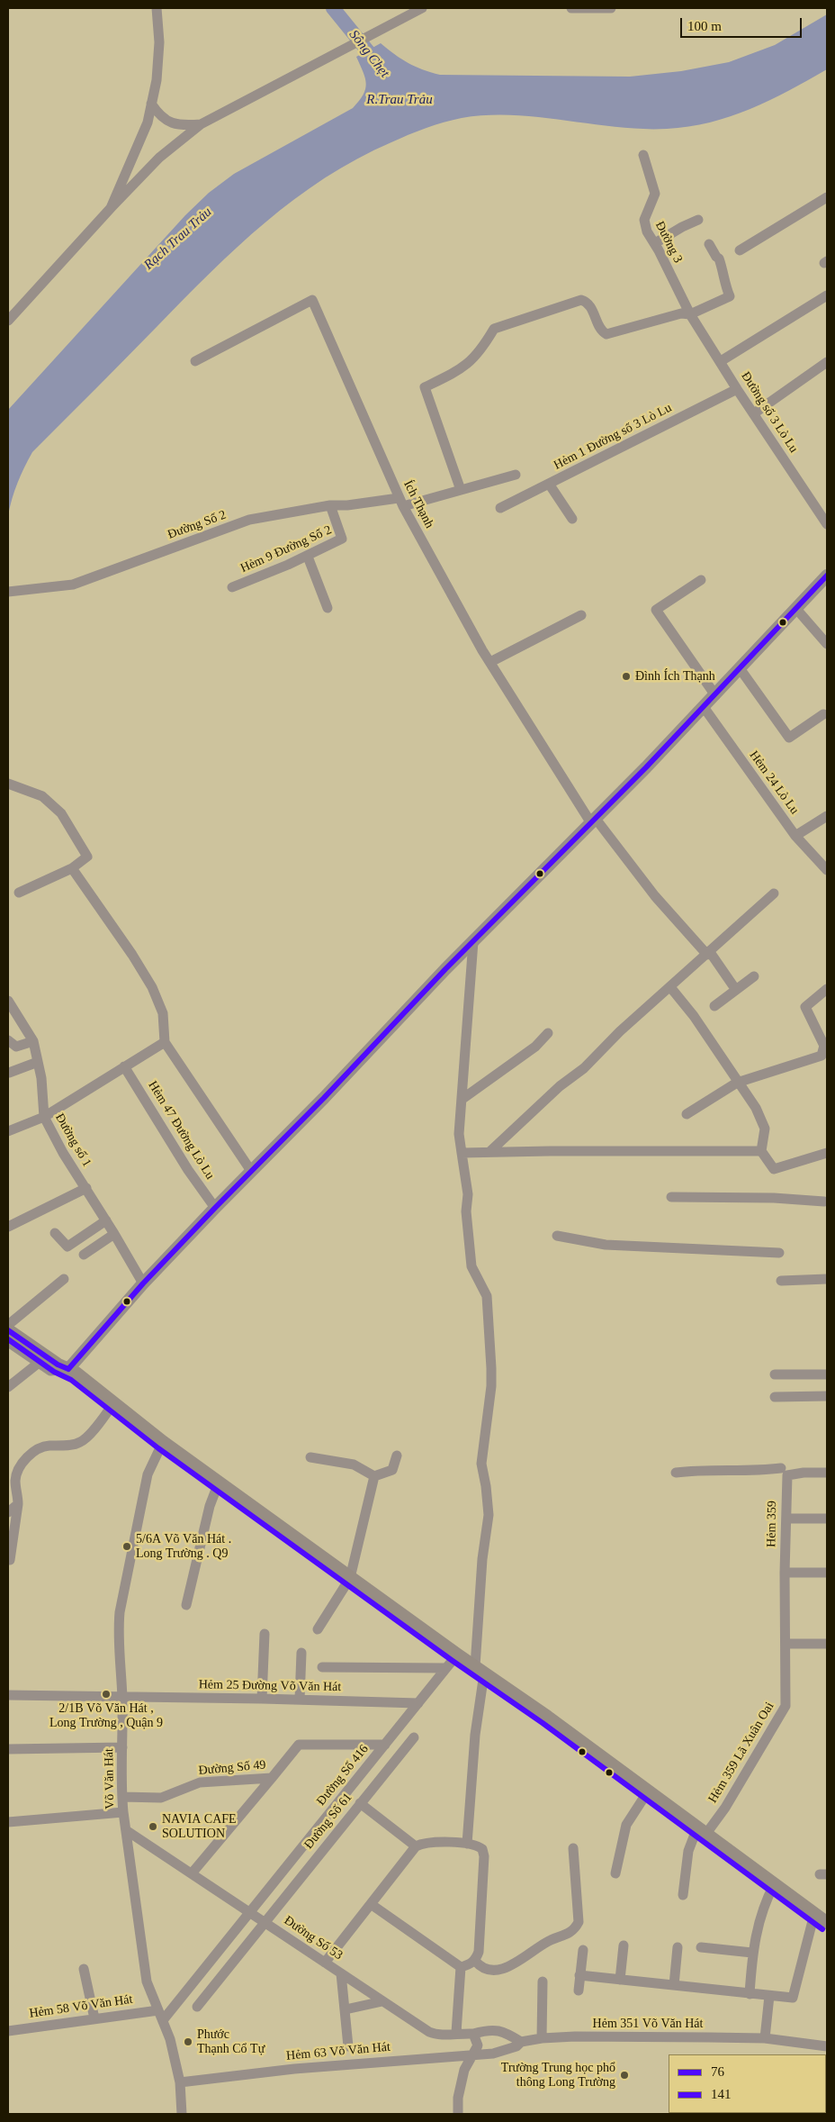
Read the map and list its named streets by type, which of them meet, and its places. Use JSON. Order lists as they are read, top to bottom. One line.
{"streets":{"street":["Đường 3","Đường số 3 Lò Lu","Hẻm 1 Đường số 3 Lò Lu","Ích Thạnh","Đường Số 2","Hẻm 9 Đường Số 2","Hẻm 24 Lò Lu","Hẻm 47 Đường Lò Lu","Đường số 1","Hẻm 359","Hẻm 25 Đường Võ Văn Hát","Hẻm 359 Lã Xuân Oai","Đường Số 49","Đường Số 416","Võ Văn Hát","Đường Số 61","Đường Số 53","Hẻm 58 Võ Văn Hát","Hẻm 351 Võ Văn Hát","Hẻm 63 Võ Văn Hát"]},"crossings":[["Đường 3","Đường số 3 Lò Lu"],["Đường số 3 Lò Lu","Hẻm 1 Đường số 3 Lò Lu"],["Ích Thạnh","Đường Số 2"],["Đường Số 2","Hẻm 9 Đường Số 2"],["Hẻm 359","Hẻm 359 Lã Xuân Oai"],["Hẻm 25 Đường Võ Văn Hát","Đường Số 416"],["Hẻm 25 Đường Võ Văn Hát","Võ Văn Hát"],["Đường Số 49","Đường Số 416"],["Đường Số 49","Võ Văn Hát"],["Đường Số 416","Võ Văn Hát"],["Đường Số 416","Đường Số 53"],["Đường Số 416","Hẻm 58 Võ Văn Hát"],["Võ Văn Hát","Đường Số 53"],["Võ Văn Hát","Hẻm 58 Võ Văn Hát"],["Võ Văn Hát","Hẻm 63 Võ Văn Hát"],["Đường Số 61","Đường Số 53"],["Hẻm 351 Võ Văn Hát","Hẻm 63 Võ Văn Hát"]],"water":["Sông Chẹt","R.Trau Trảu","Rạch Trau Trảu"],"places":["Đình Ích Thạnh","5/6A Võ Văn Hát . Long Trường . Q9","2/1B Võ Văn Hát , Long Trường , Quận 9","NAVIA CAFE SOLUTION","Phước Thạnh Cổ Tự","Trường Trung học phổ thông Long Trường"],"lines":["transit line 76","transit line 141"],"legend":["76","141"],"scale_bar":"100 m"}
